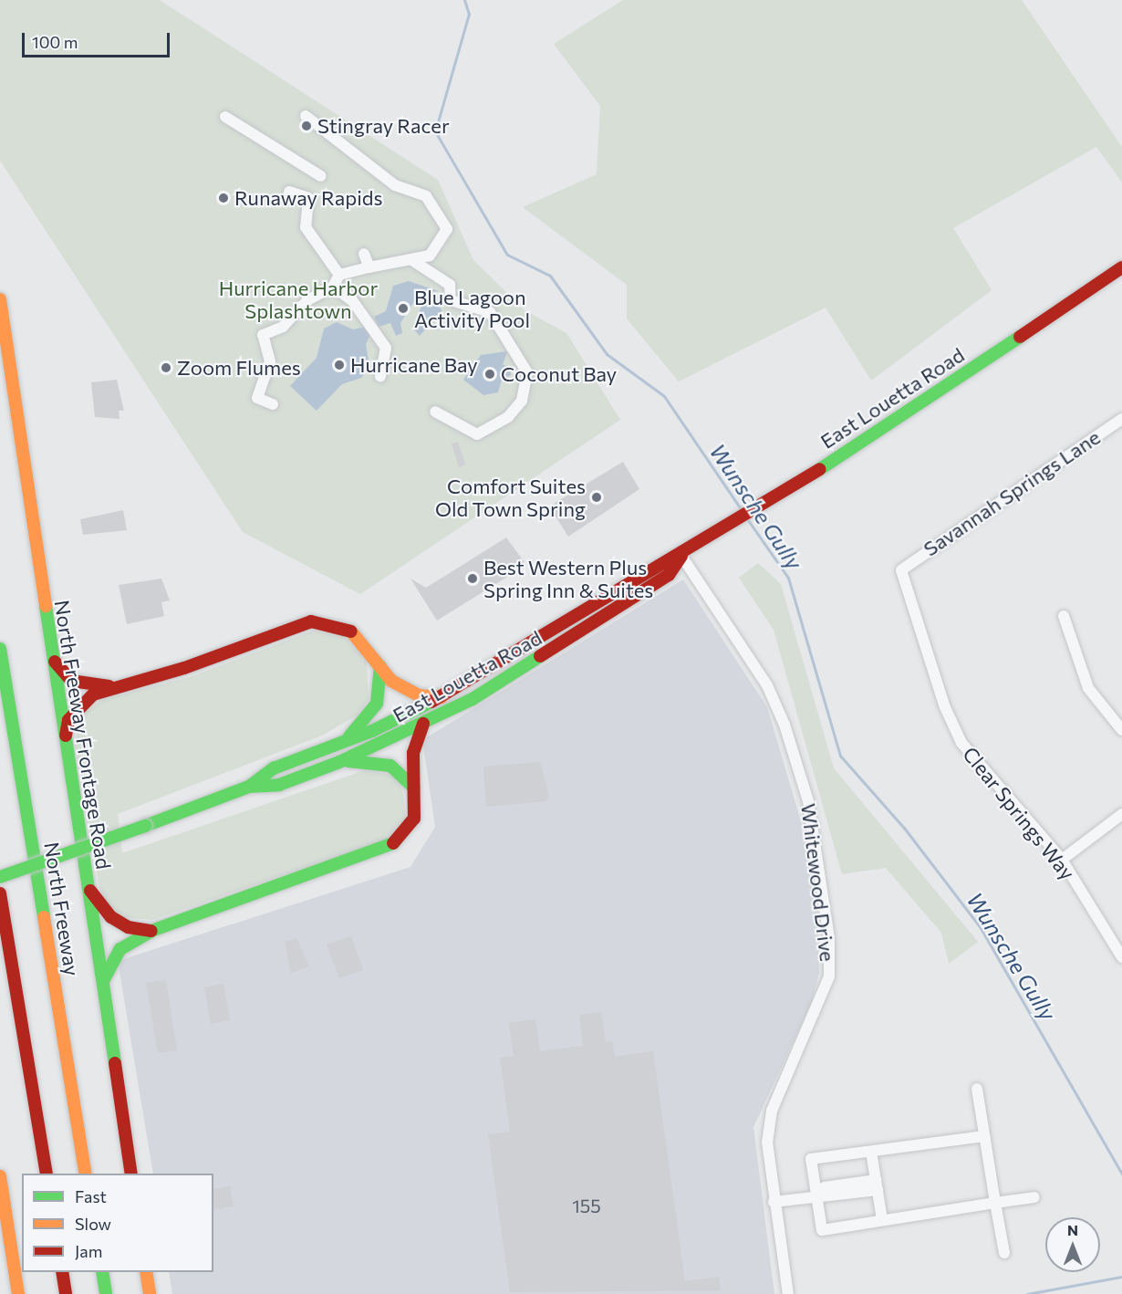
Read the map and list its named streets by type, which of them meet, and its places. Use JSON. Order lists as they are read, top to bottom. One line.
{"streets":{"main road":["East Louetta Road","North Freeway Frontage Road","North Freeway"],"street":["Savannah Springs Lane","Clear Springs Way","Whitewood Drive"]},"crossings":[["East Louetta Road","Whitewood Drive"],["Savannah Springs Lane","Clear Springs Way"]],"water":["Wunsche Gully"],"parks":["Hurricane Harbor Splashtown"],"places":["Stingray Racer","Runaway Rapids","Blue Lagoon Activity Pool","Hurricane Bay","Zoom Flumes","Coconut Bay","Comfort Suites Old Town Spring","Best Western Plus Spring Inn & Suites"],"house_numbers":["155"],"legend":["Fast","Slow","Jam"],"scale_bar":"100 m","north":"top"}
